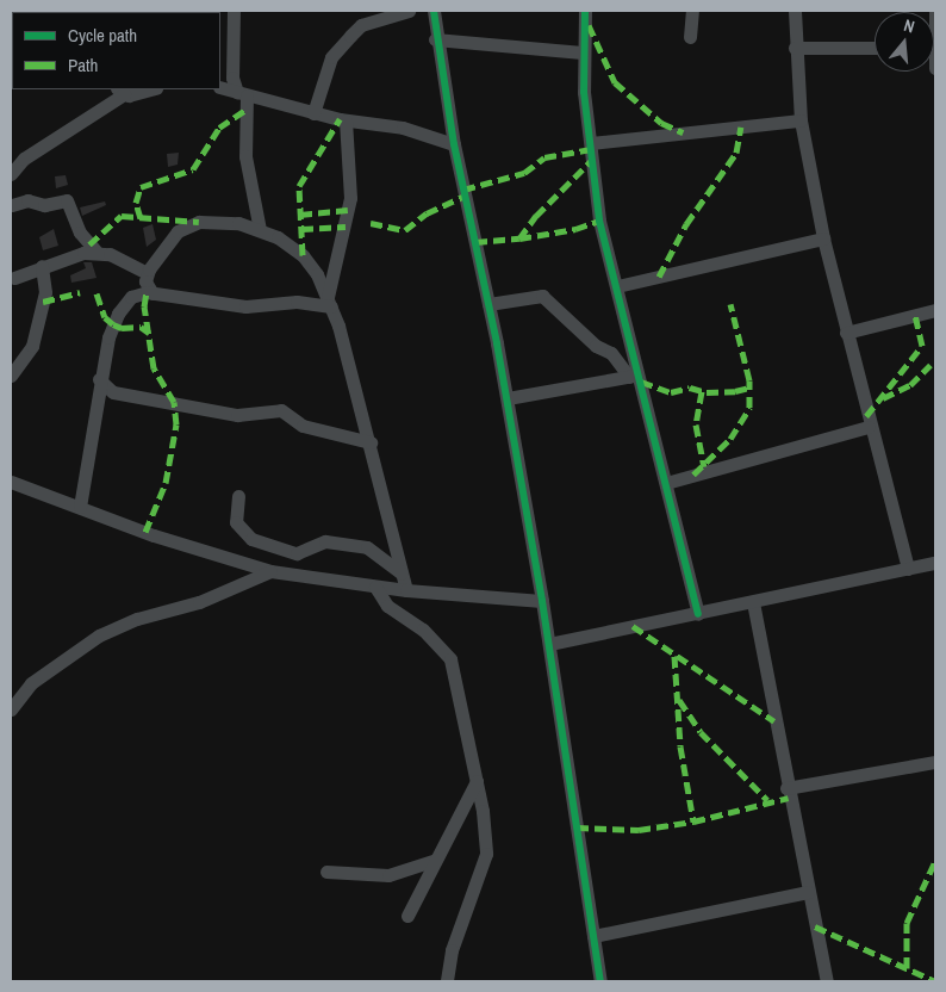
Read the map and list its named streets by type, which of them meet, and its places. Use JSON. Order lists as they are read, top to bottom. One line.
{"legend":["Cycle path","Path"],"north":"top"}
